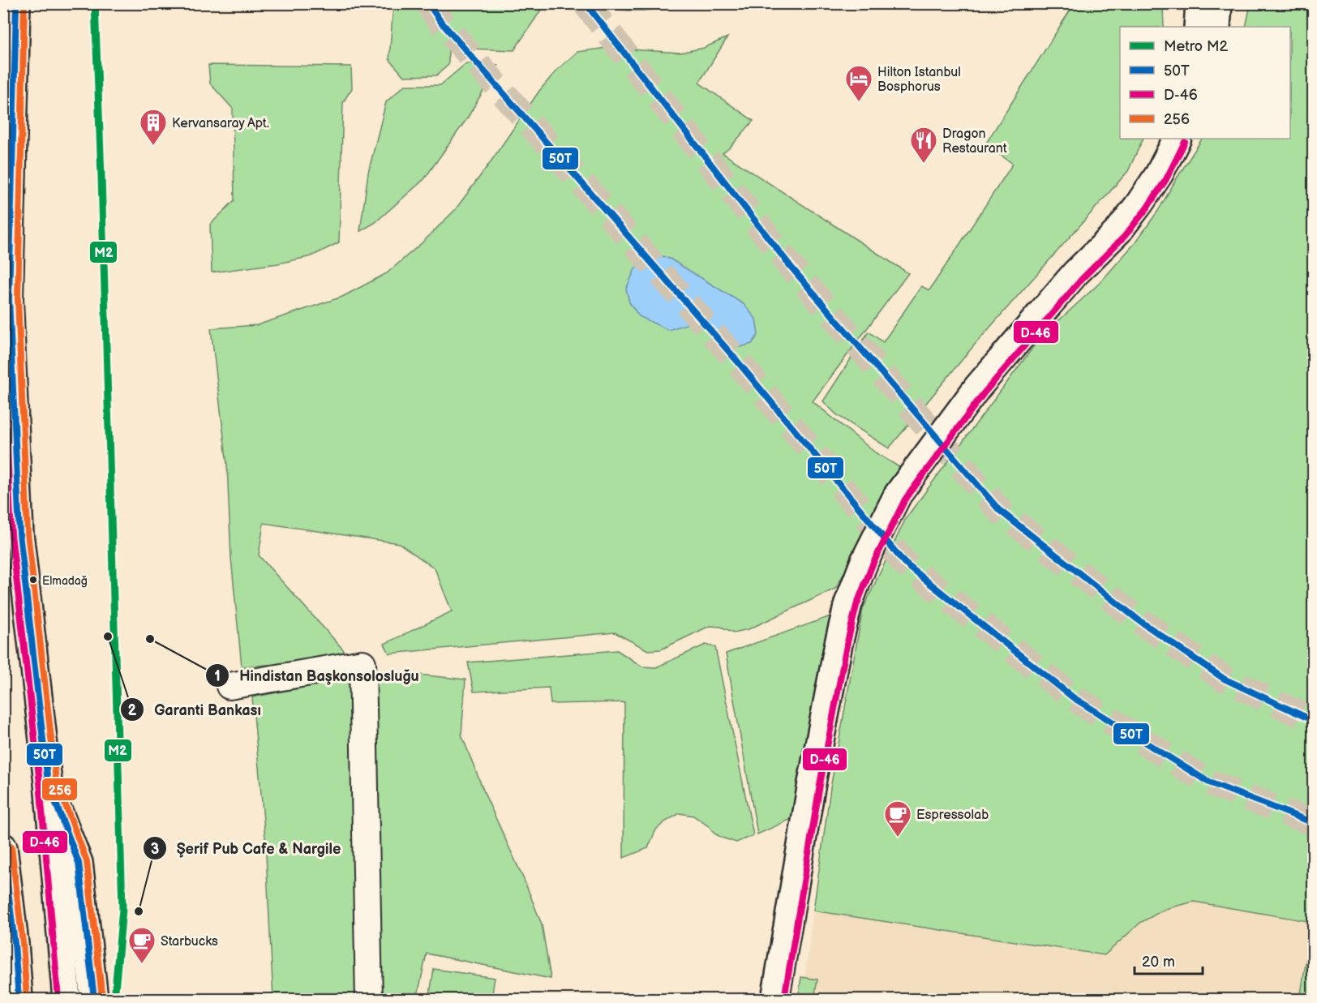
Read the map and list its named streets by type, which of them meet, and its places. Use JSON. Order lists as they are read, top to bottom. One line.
{"places":{"hotel":["Hilton Istanbul Bosphorus"],"building":["Kervansaray Apt."],"restaurant":["Dragon Restaurant"],"other":["Elmadağ","Garanti Bankası","Hindistan Başkonsolosluğu","Şerif Pub Cafe & Nargile"],"cafe":["Espressolab","Starbucks"]},"lines":["metro line M2","transit line 50T","transit line D-46","transit line 256"],"legend":["Metro M2","50T","D-46","256"],"scale_bar":"20 m"}
